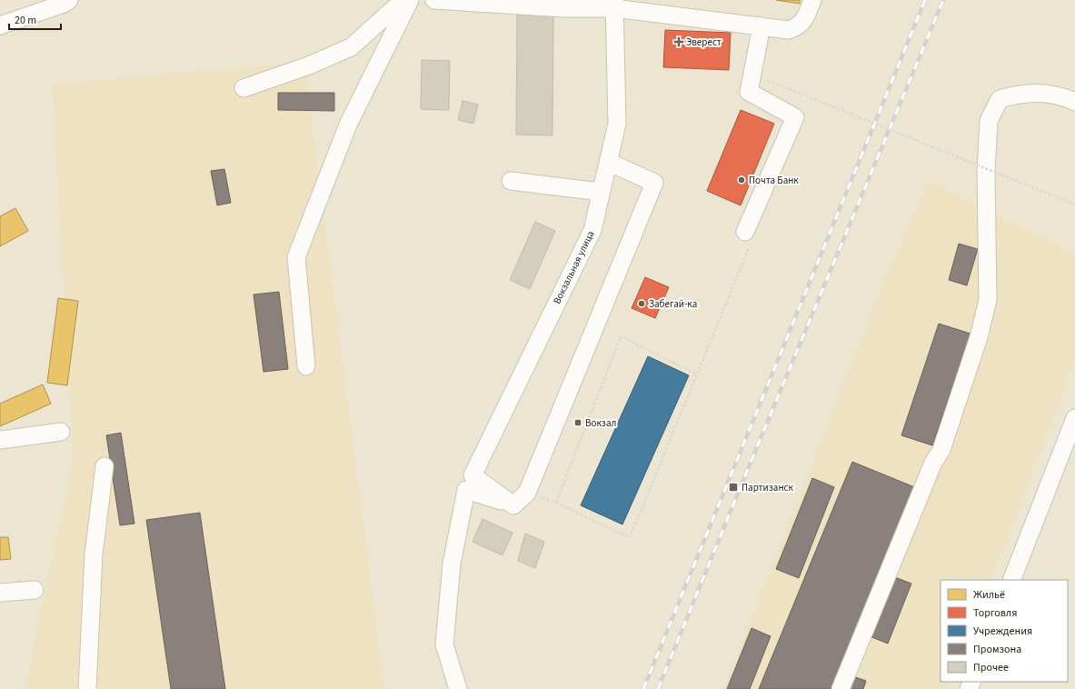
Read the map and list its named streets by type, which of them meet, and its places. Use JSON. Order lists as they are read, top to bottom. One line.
{"streets":{"street":["Вокзальная улица"]},"places":{"health":["Эверест"],"other":["Почта Банк","Забегай-ка"],"transit":["Вокзал","Партизанск"]},"legend":["Жильё","Торговля","Учреждения","Промзона","Прочее"],"scale_bar":"20 m"}
